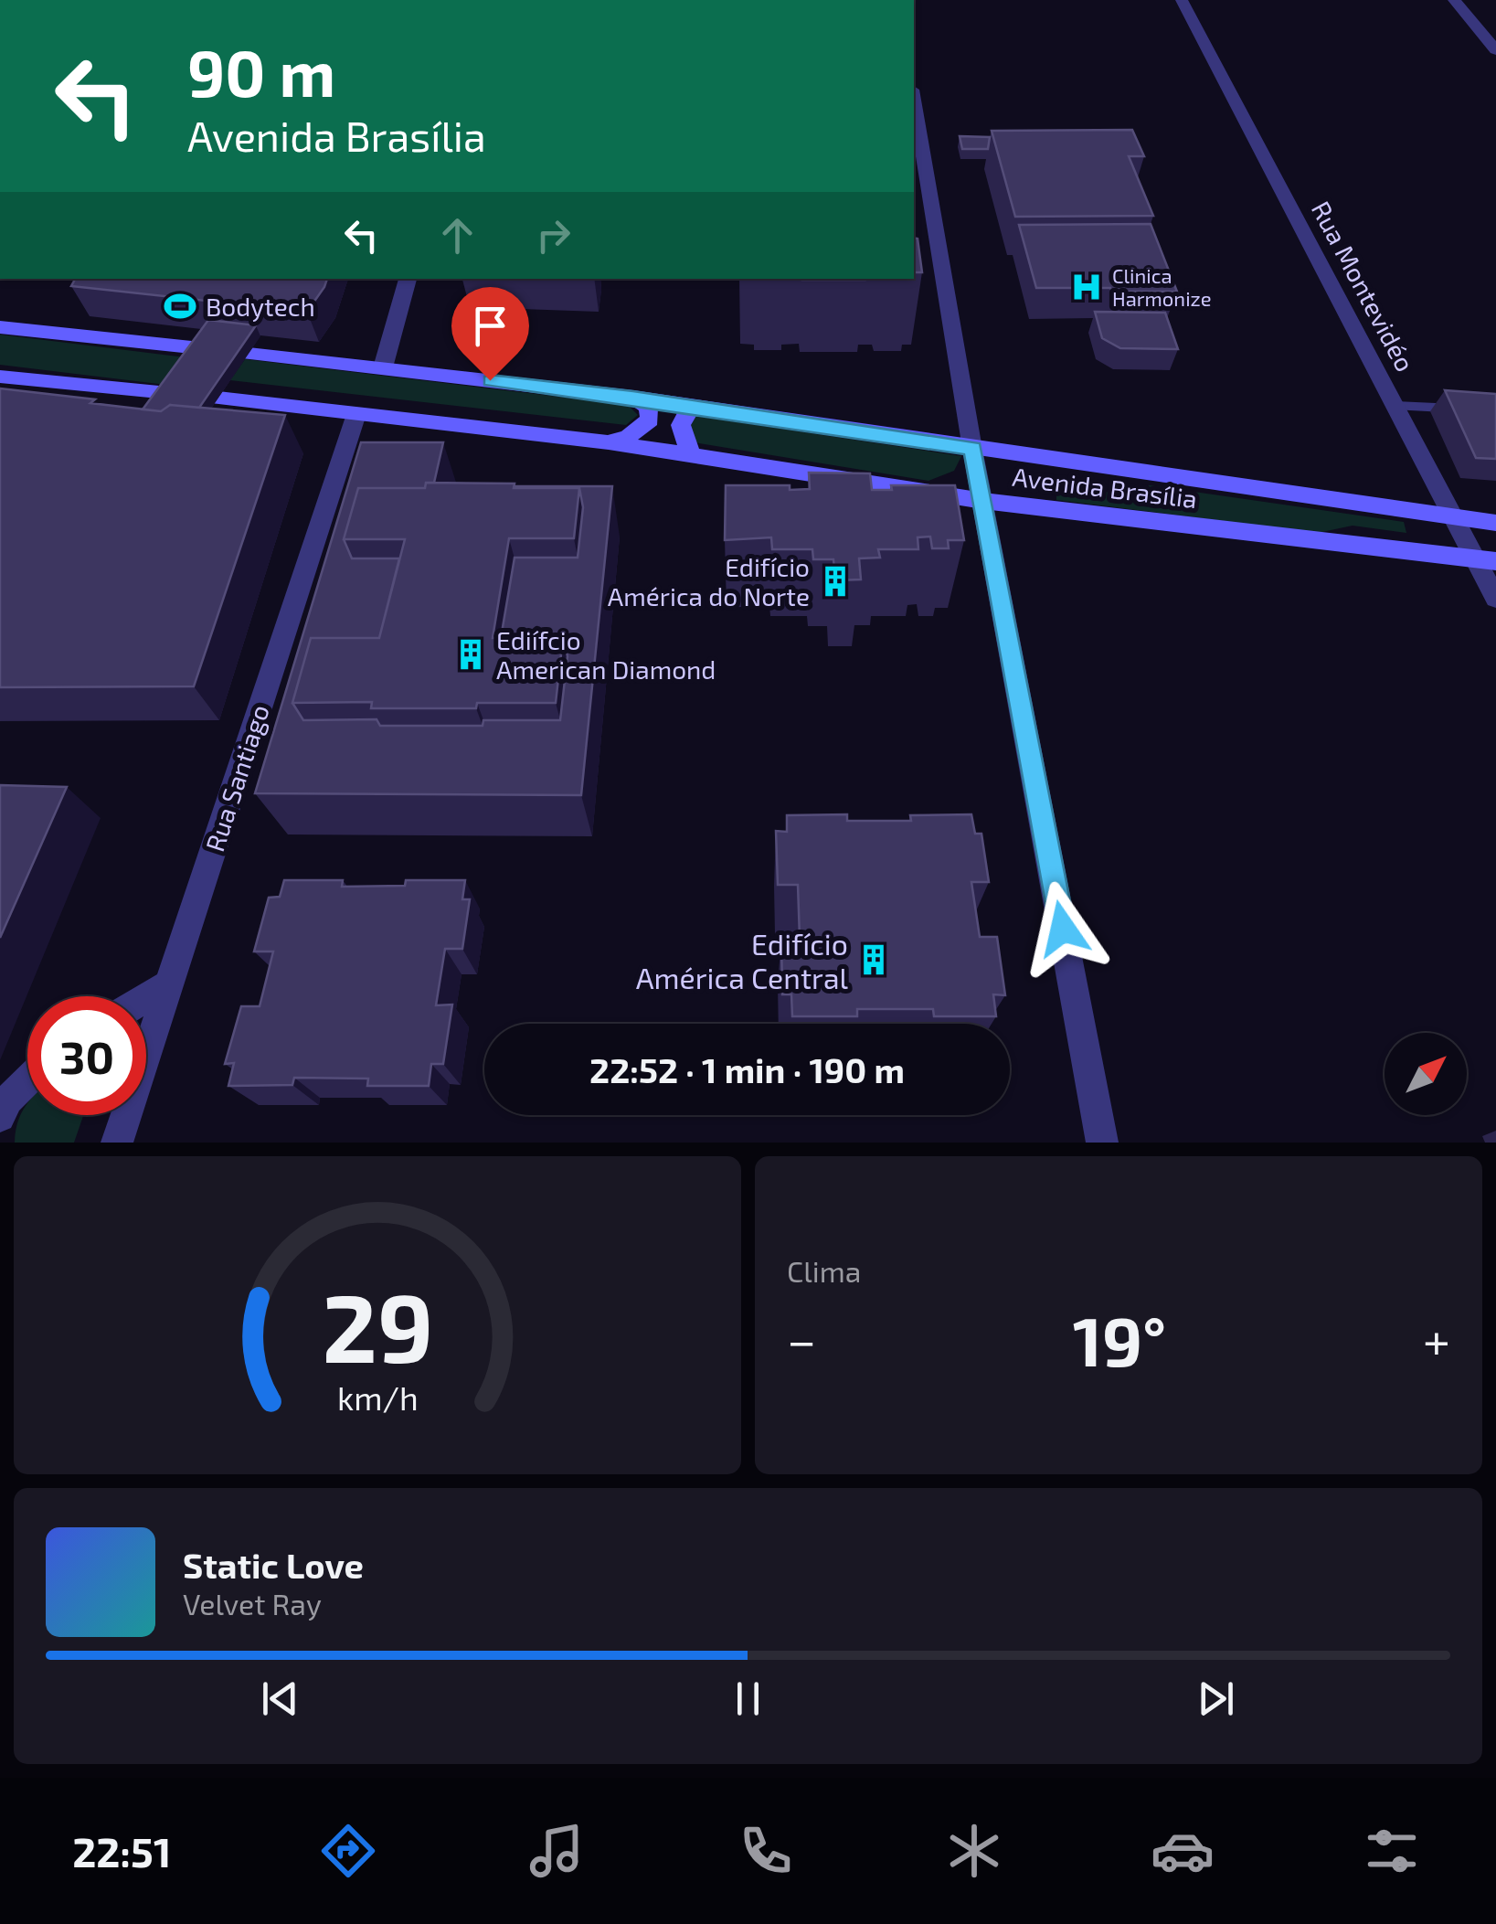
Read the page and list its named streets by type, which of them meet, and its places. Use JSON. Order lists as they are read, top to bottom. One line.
{"streets":{"street":["Rua Montevidéo","Avenida Brasília","Rua Santiago"]},"crossings":[["Rua Montevidéo","Avenida Brasília"],["Avenida Brasília","Rua Santiago"]],"places":{"hospital":["Clinica Harmonize"],"sports":["Bodytech"],"building":["Edifício América do Norte","Ediífcio American Diamond","Edifício América Central"]},"north":"top right","page":{"turn":["90 m","Avenida Brasília"],"limit":"30","trip":"22:52 · 1 min · 190 m","tile":"Clima","heat":["−","19°","+"],"song":["Static Love","Velvet Ray"],"tabs":"22:51","gauge":["29","km/h"]}}
